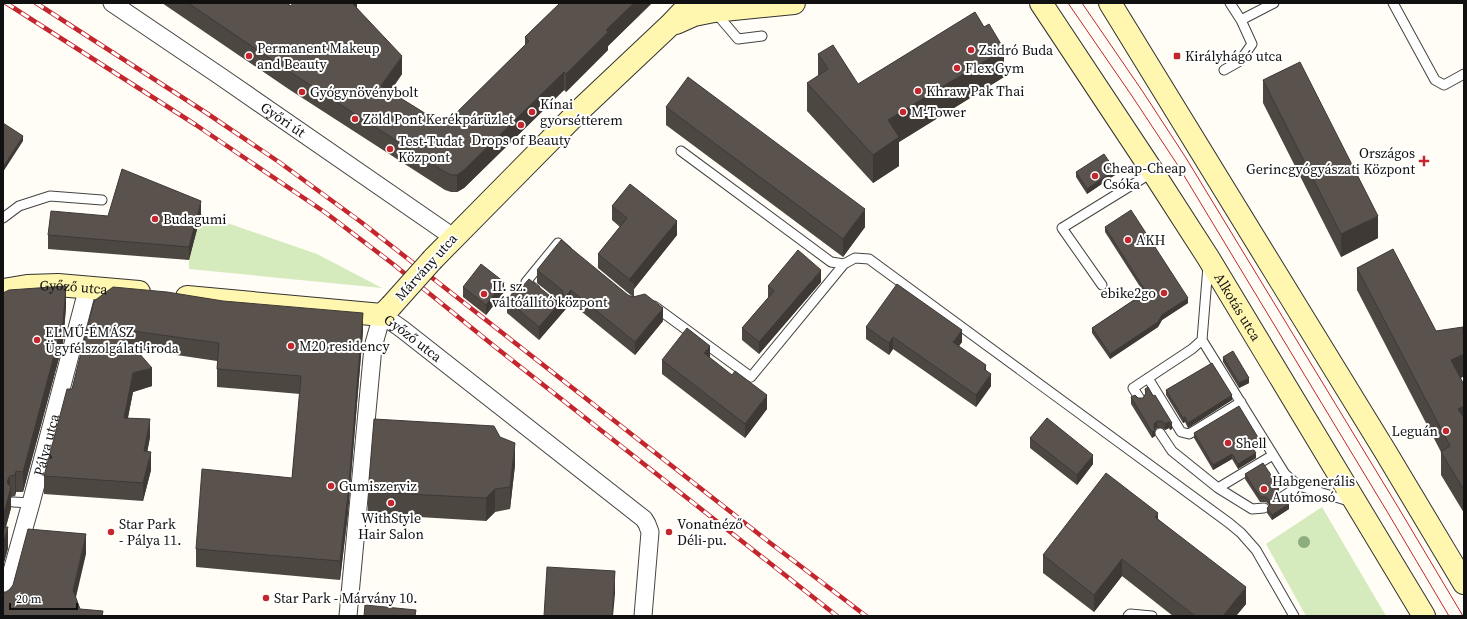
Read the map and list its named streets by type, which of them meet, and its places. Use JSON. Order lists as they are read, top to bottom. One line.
{"streets":{"main road":["Márvány utca","Győző utca","Alkotás utca"],"street":["Győri út","Pálya utca"]},"crossings":[["Győri út","Márvány utca"],["Márvány utca","Győző utca"],["Győző utca","Pálya utca"]],"places":{"other":["Zsidró Buda","Permanent Makeup and Beauty","Flex Gym","Khraw Pak Thai","Gyógynövénybolt","Kínai gyorsétterem","M-Tower","Zöld Pont Kerékpárüzlet","Drops of Beauty","Test-Tudat Központ","Cheap-Cheap Csóka","Budagumi","AKH","ebike2go","II. sz. váltóállító központ","ELMŰ-ÉMÁSZ Ügyfélszolgálati iroda","M20 residency","Leguán","Shell","Gumiszerviz","Habgenerális Autómosó","WithStyle Hair Salon","Star Park - Pálya 11.","Vonatnéző Déli-pu.","Star Park - Márvány 10."],"transit":["Királyhágó utca"],"health":["Országos Gerincgyógyászati Központ"]},"scale_bar":"20 m"}
